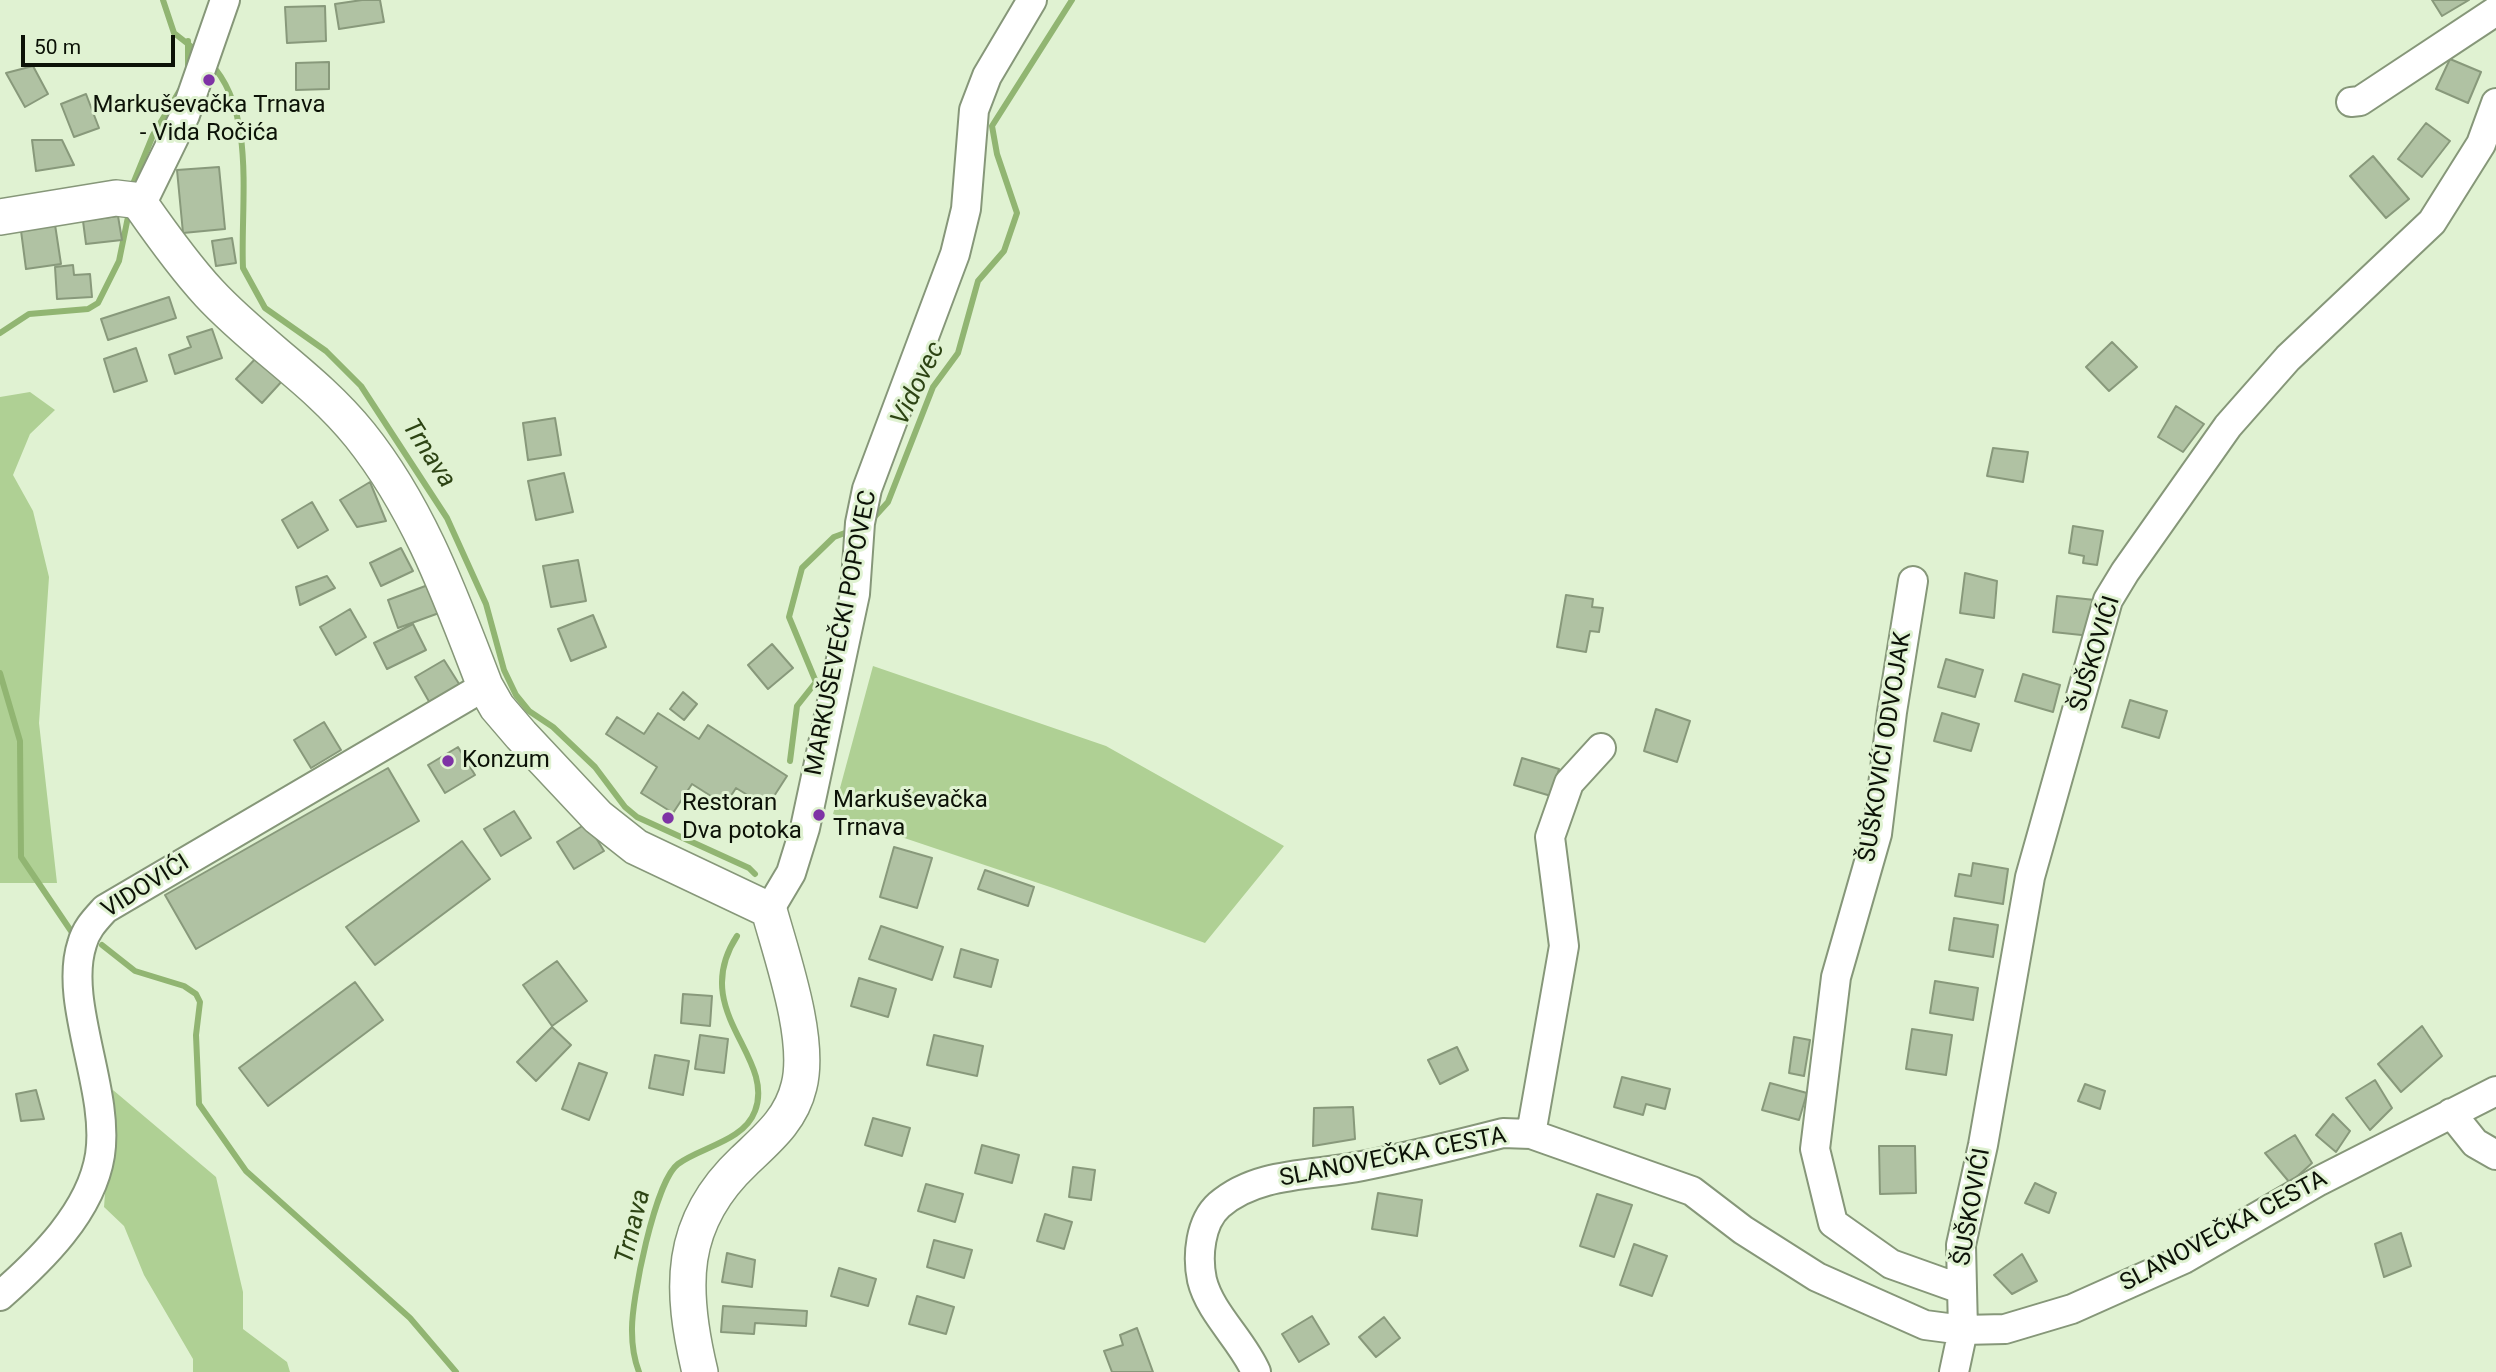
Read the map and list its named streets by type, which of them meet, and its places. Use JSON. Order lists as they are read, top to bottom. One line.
{"streets":{"street":["MARKUŠEVEČKI POPOVEC","ŠUŠKOVIĆI","ŠUŠKOVIĆI ODVOJAK","VIDOVIĆI","SLANOVEČKA CESTA"]},"crossings":[["ŠUŠKOVIĆI","ŠUŠKOVIĆI ODVOJAK"],["ŠUŠKOVIĆI","SLANOVEČKA CESTA"]],"water":["Vidovec","Trnava"],"places":["Markuševačka Trnava - Vida Ročića","Konzum","Markuševačka Trnava","Restoran Dva potoka"],"scale_bar":"50 m"}
